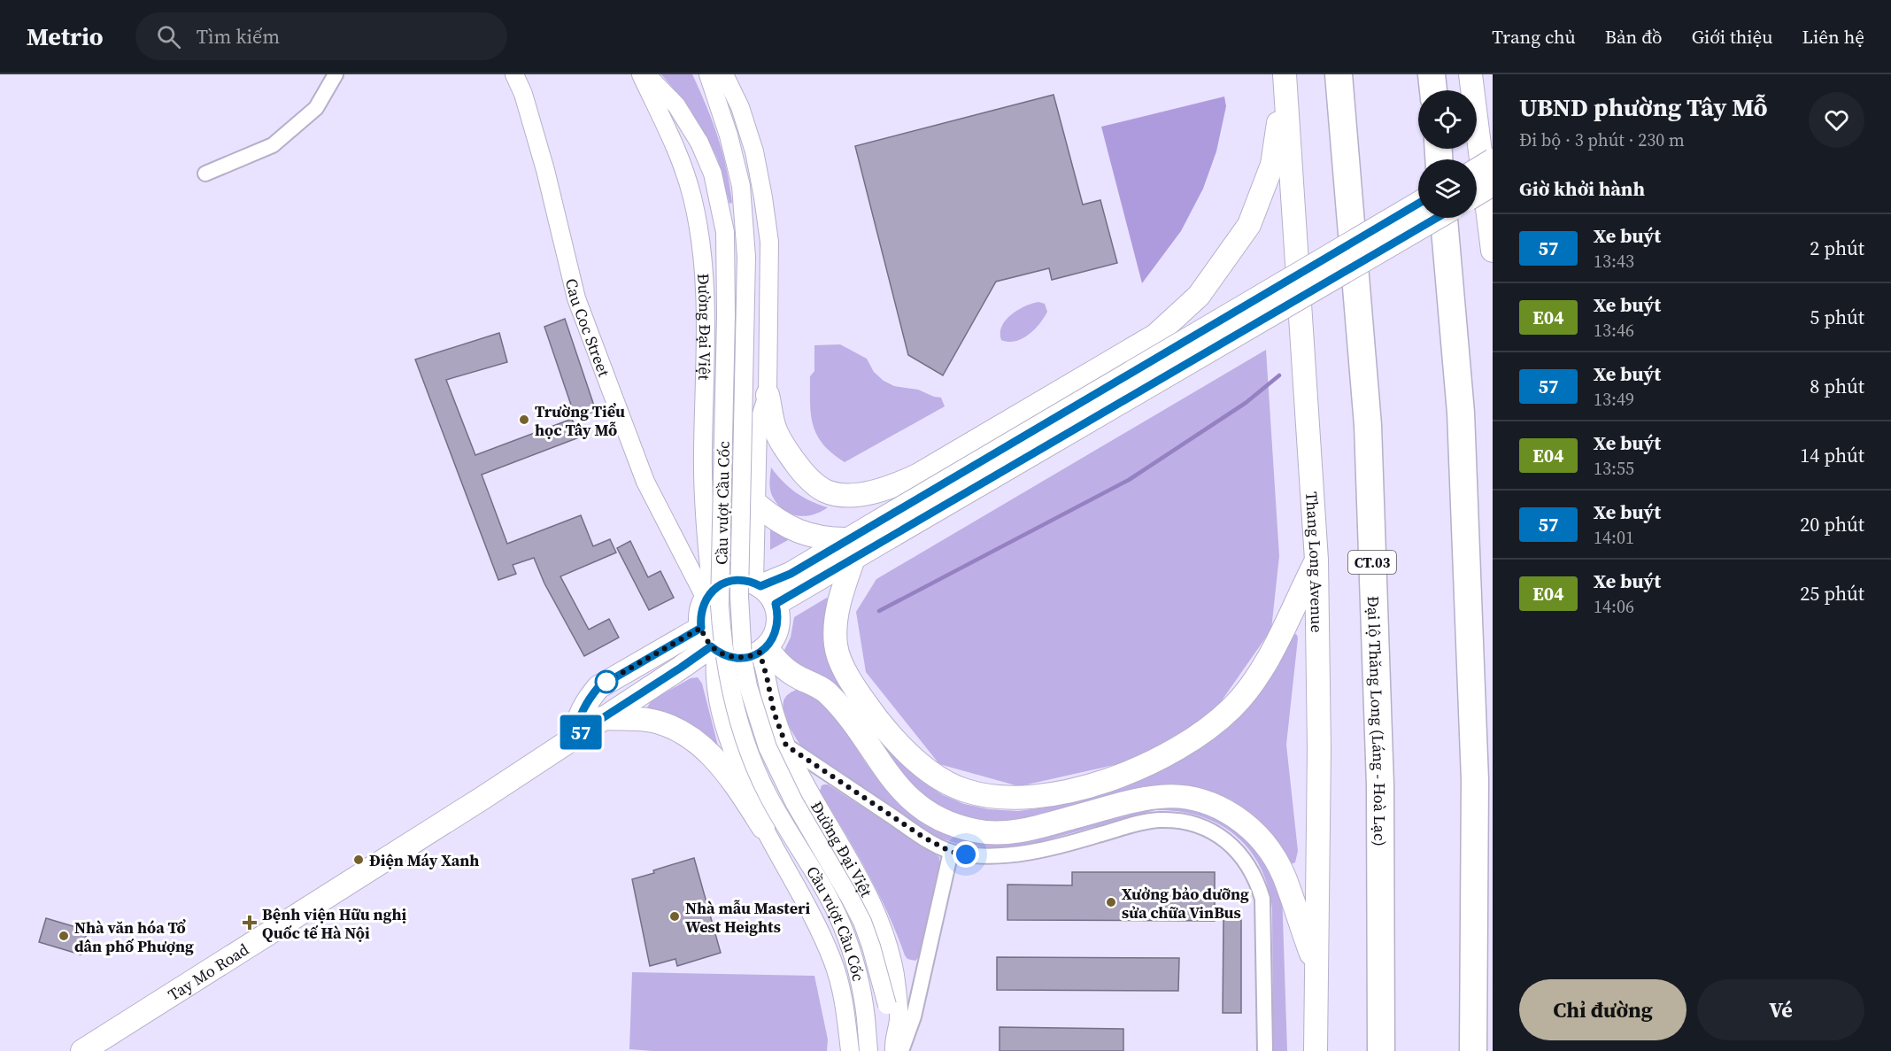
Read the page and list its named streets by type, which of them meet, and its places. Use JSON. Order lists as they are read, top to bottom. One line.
{"streets":{"highway":["CT.03","Đại lộ Thăng Long (Láng - Hoà Lạc)"],"main road":["Thang Long Avenue","Tay Mo Road"],"street":["Cau Coc Street","Đường Đại Việt","Cầu vượt Cầu Cốc"]},"crossings":[["Cau Coc Street","Đường Đại Việt"],["Cau Coc Street","Tay Mo Road"],["Đường Đại Việt","Cầu vượt Cầu Cốc"],["Đường Đại Việt","Tay Mo Road"]],"places":{"other":["Trường Tiểu học Tây Mỗ","Điện Máy Xanh","Xưởng bảo dưỡng sửa chữa VinBus","Nhà mẫu Masteri West Heights","Nhà văn hóa Tổ dân phố Phượng"],"health":["Bệnh viện Hữu nghị Quốc tế Hà Nội"]},"lines":["bus line 57"],"page":{"header":"Metrio","search":"Tìm kiếm","nav":["Trang chủ","Bản đồ","Giới thiệu","Liên hệ"],"on_map":"57","heading":[["UBND phường Tây Mỗ","Đi bộ · 3 phút · 230 m"],"Giờ khởi hành"],"list":[{"mark":"57","name":"Xe buýt","note":"13:43","value":"2 phút"},{"mark":"E04","name":"Xe buýt","note":"13:46","value":"5 phút"},{"mark":"57","name":"Xe buýt","note":"13:49","value":"8 phút"},{"mark":"E04","name":"Xe buýt","note":"13:55","value":"14 phút"},{"mark":"57","name":"Xe buýt","note":"14:01","value":"20 phút"},{"mark":"E04","name":"Xe buýt","note":"14:06","value":"25 phút"}],"buttons":["Chỉ đường","Vé"]}}
